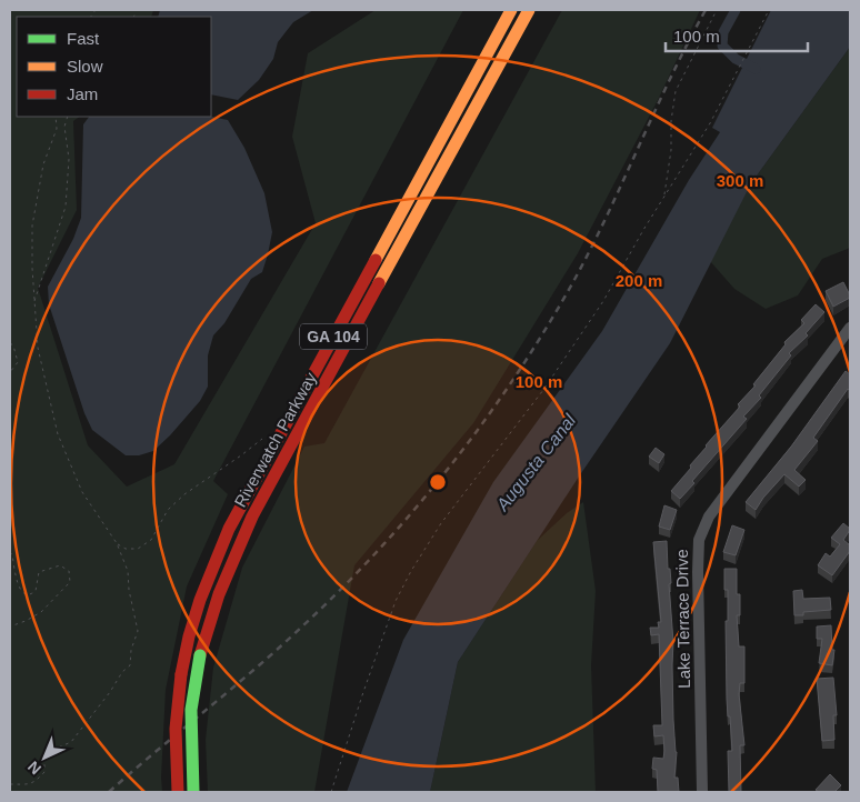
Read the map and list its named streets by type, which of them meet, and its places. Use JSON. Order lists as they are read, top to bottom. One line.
{"streets":{"main road":["GA 104","Riverwatch Parkway"],"street":["Lake Terrace Drive"]},"water":["Augusta Canal"],"legend":["Fast","Slow","Jam"],"scale_bar":"100 m","north":"bottom left","rings":["300 m","200 m","100 m"]}
